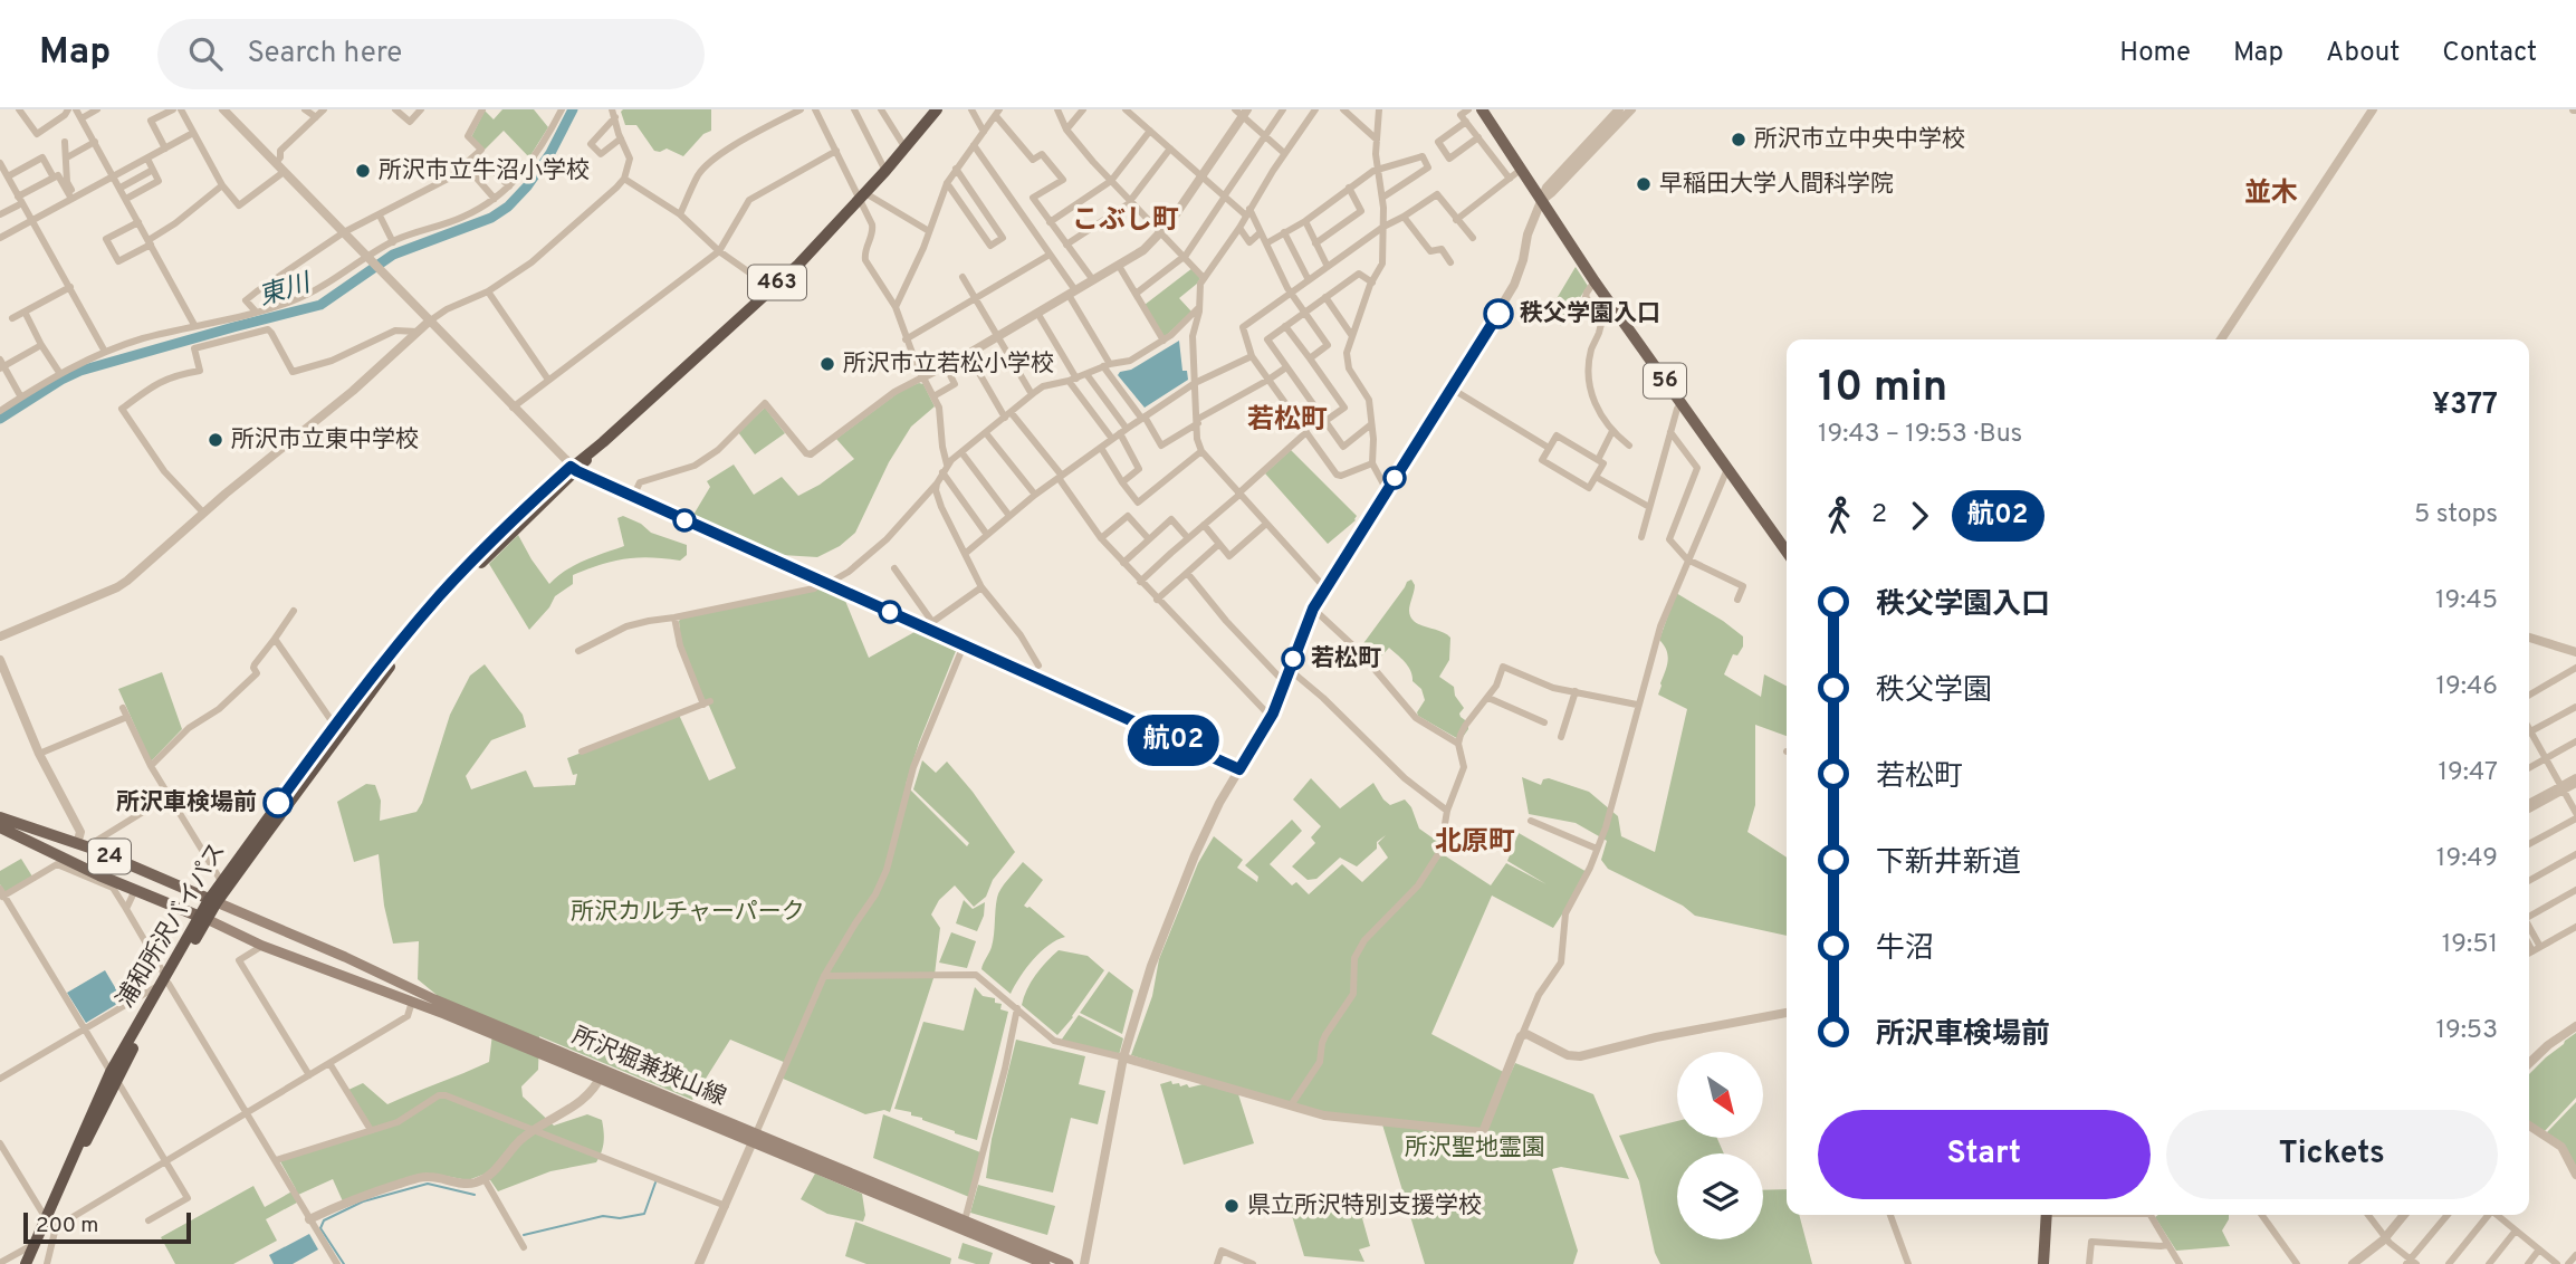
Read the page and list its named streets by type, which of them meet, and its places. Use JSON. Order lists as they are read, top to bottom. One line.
{"streets":{"highway":["463","浦和所沢バイパス"],"main road":["56","24","所沢堀兼狭山線"]},"crossings":[["24","浦和所沢バイパス"],["24","所沢堀兼狭山線"],["浦和所沢バイパス","所沢堀兼狭山線"]],"districts":["並木","こぶし町","若松町","北原町"],"water":["東川"],"parks":["所沢カルチャーパーク","所沢聖地霊園"],"places":["所沢市立中央中学校","所沢市立牛沼小学校","早稲田大学人間科学院","秩父学園入口","所沢市立若松小学校","所沢市立東中学校","若松町","所沢車検場前","県立所沢特別支援学校"],"lines":["bus line 航02"],"scale_bar":"200 m","north":"bottom right","page":{"header":"Map","search":"Search here","nav":["Home","Map","About","Contact"],"on_map":"航02","heading":["10 min","19:43 – 19:53 · Bus","¥377"],"legs":["2","航02","5 stops"],"list":[{"name":"秩父学園入口","value":"19:45"},{"name":"秩父学園","value":"19:46"},{"name":"若松町","value":"19:47"},{"name":"下新井新道","value":"19:49"},{"name":"牛沼","value":"19:51"},{"name":"所沢車検場前","value":"19:53"}],"buttons":["Start","Tickets"],"scale":"200 m"}}
